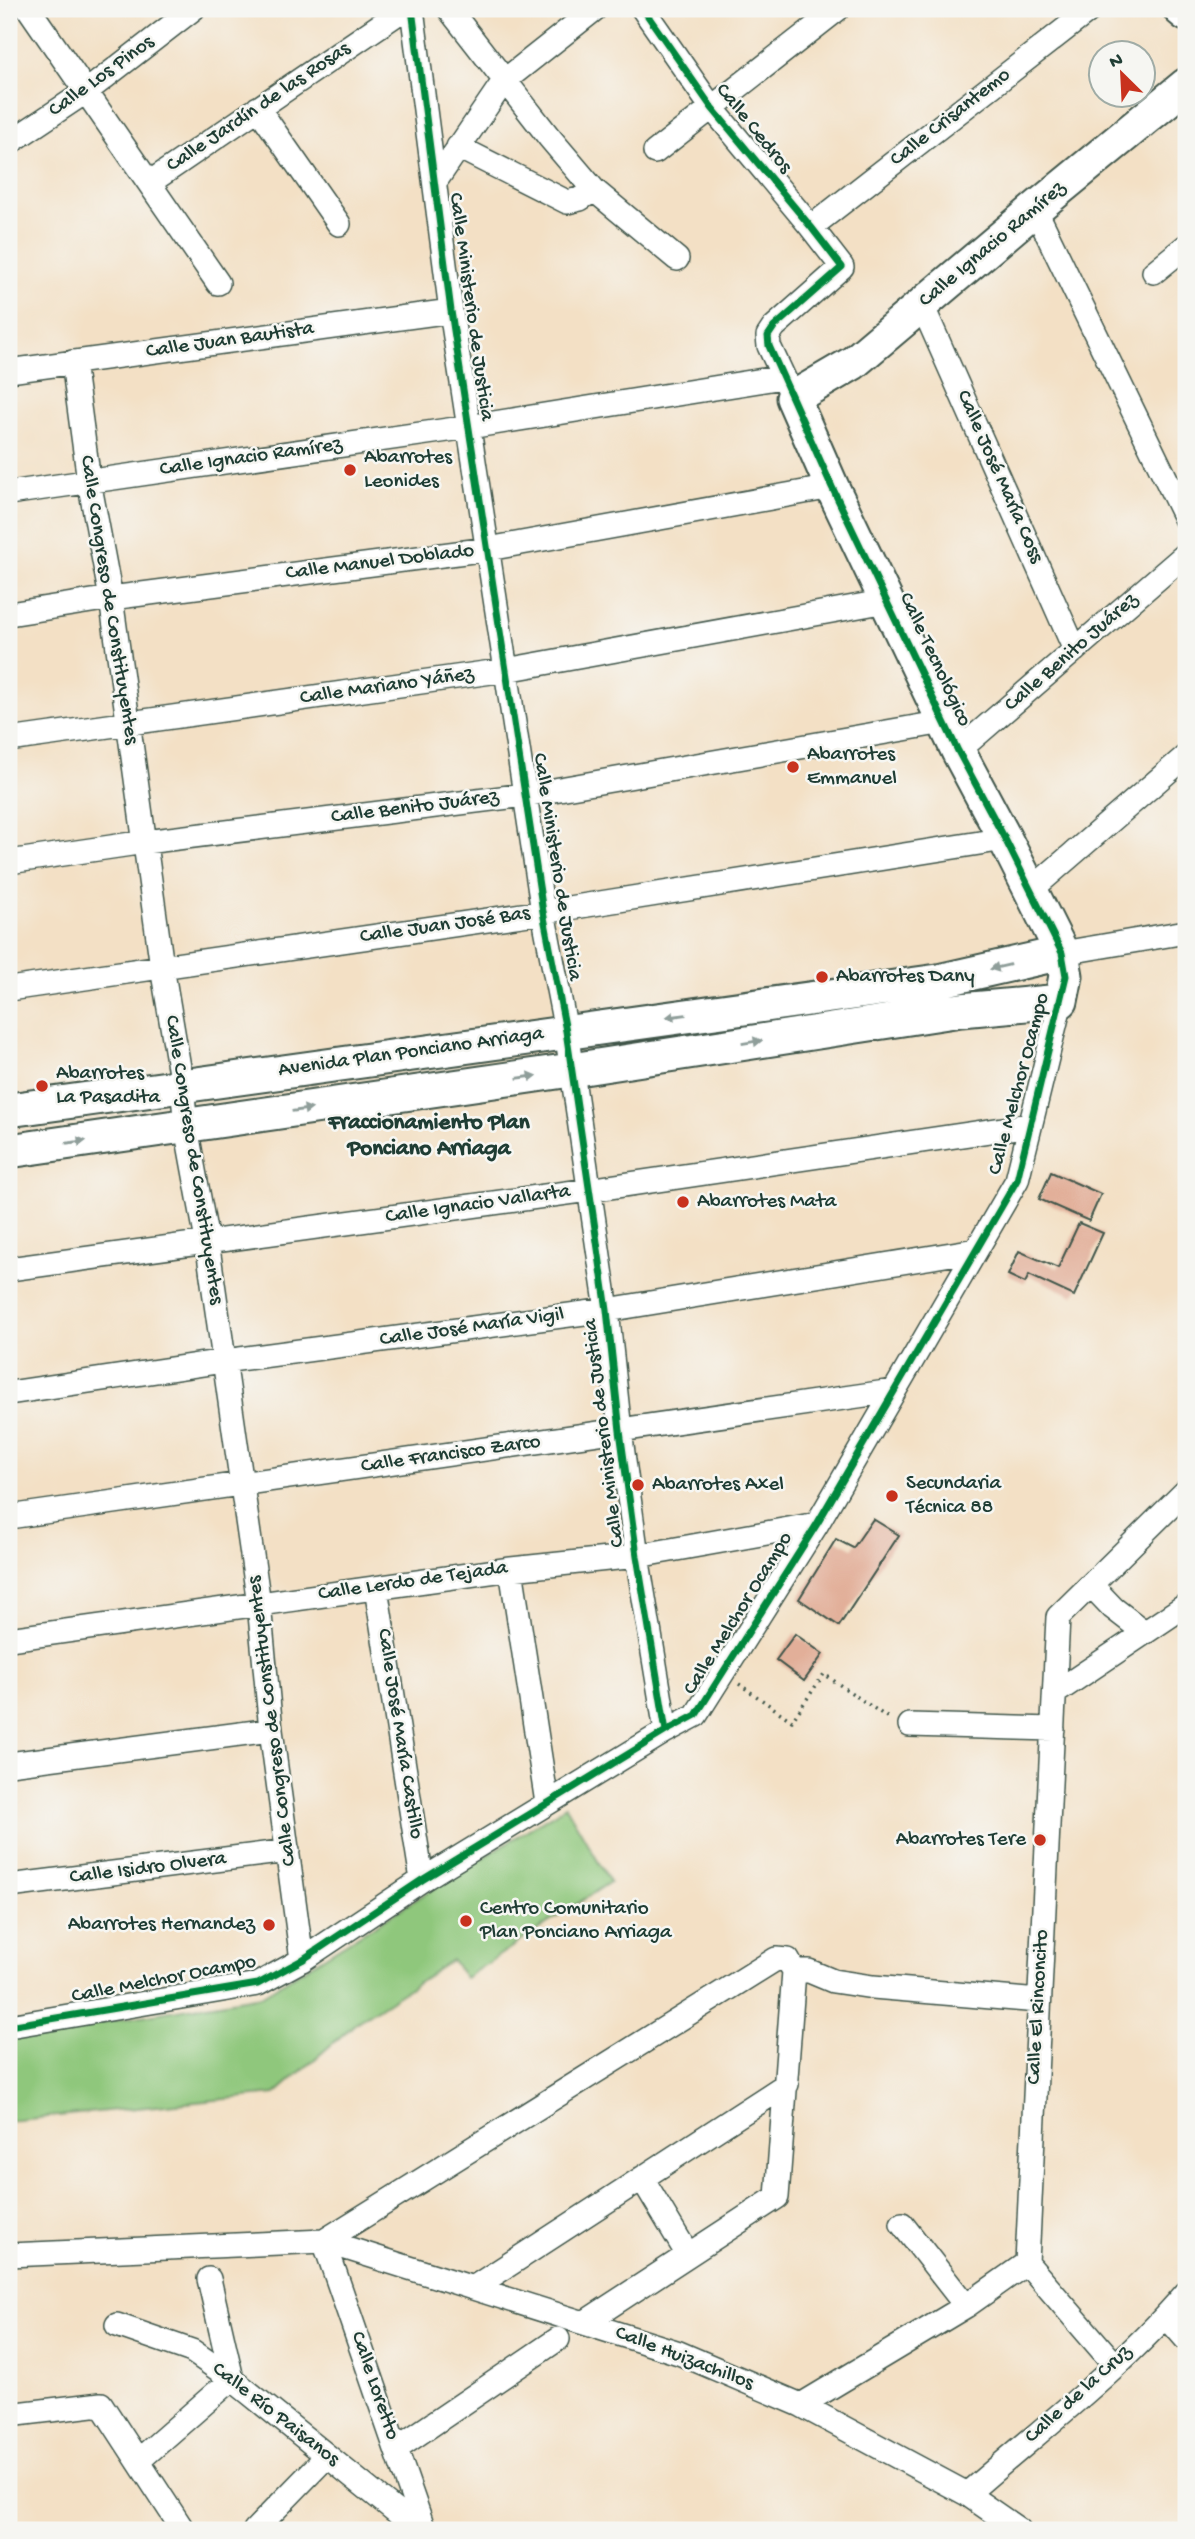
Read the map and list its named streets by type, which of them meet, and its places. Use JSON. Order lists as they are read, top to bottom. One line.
{"streets":{"street":["Calle Los Pinos","Calle Jardín de las Rosas","Calle Crisantemo","Calle Cedros","Calle Ignacio Ramírez","Calle Ministerio de Justicia","Calle Juan Bautista","Calle José María Coss","Calle Manuel Doblado","Calle Congreso de Constituyentes","Calle Benito Juárez","Calle Tecnológico","Calle Mariano Yáñez","Calle Juan José Bas","Avenida Plan Ponciano Arriaga","Calle Melchor Ocampo","Calle Ignacio Vallarta","Calle José María Vigil","Calle Francisco Zarco","Calle Lerdo de Tejada","Calle José María Castillo","Calle Isidro Olvera","Calle El Rinconcito","Calle Huizachillos","Calle Loretto","Calle de la Cruz","Calle Río Paisanos"]},"crossings":[["Calle Crisantemo","Calle Cedros"],["Calle Cedros","Calle Ignacio Ramírez"],["Calle Cedros","Calle Tecnológico"],["Calle Ignacio Ramírez","Calle Ministerio de Justicia"],["Calle Ignacio Ramírez","Calle José María Coss"],["Calle Ignacio Ramírez","Calle Congreso de Constituyentes"],["Calle Ignacio Ramírez","Calle Tecnológico"],["Calle Ministerio de Justicia","Calle Juan Bautista"],["Calle Ministerio de Justicia","Calle Manuel Doblado"],["Calle Ministerio de Justicia","Calle Benito Juárez"],["Calle Ministerio de Justicia","Calle Mariano Yáñez"],["Calle Ministerio de Justicia","Calle Juan José Bas"],["Calle Ministerio de Justicia","Avenida Plan Ponciano Arriaga"],["Calle Ministerio de Justicia","Calle Melchor Ocampo"],["Calle Ministerio de Justicia","Calle Ignacio Vallarta"],["Calle Ministerio de Justicia","Calle José María Vigil"],["Calle Ministerio de Justicia","Calle Francisco Zarco"],["Calle Ministerio de Justicia","Calle Lerdo de Tejada"],["Calle Juan Bautista","Calle Congreso de Constituyentes"],["Calle José María Coss","Calle Benito Juárez"],["Calle Manuel Doblado","Calle Congreso de Constituyentes"],["Calle Manuel Doblado","Calle Tecnológico"],["Calle Congreso de Constituyentes","Calle Benito Juárez"],["Calle Congreso de Constituyentes","Calle Mariano Yáñez"],["Calle Congreso de Constituyentes","Calle Juan José Bas"],["Calle Congreso de Constituyentes","Avenida Plan Ponciano Arriaga"],["Calle Congreso de Constituyentes","Calle Melchor Ocampo"],["Calle Congreso de Constituyentes","Calle Ignacio Vallarta"],["Calle Congreso de Constituyentes","Calle José María Vigil"],["Calle Congreso de Constituyentes","Calle Francisco Zarco"],["Calle Congreso de Constituyentes","Calle Lerdo de Tejada"],["Calle Congreso de Constituyentes","Calle Isidro Olvera"],["Calle Benito Juárez","Calle Tecnológico"],["Calle Tecnológico","Calle Mariano Yáñez"],["Calle Tecnológico","Calle Juan José Bas"],["Calle Tecnológico","Avenida Plan Ponciano Arriaga"],["Calle Tecnológico","Calle Melchor Ocampo"],["Avenida Plan Ponciano Arriaga","Calle Melchor Ocampo"],["Calle Melchor Ocampo","Calle Ignacio Vallarta"],["Calle Melchor Ocampo","Calle José María Vigil"],["Calle Melchor Ocampo","Calle Francisco Zarco"],["Calle Melchor Ocampo","Calle Lerdo de Tejada"],["Calle Melchor Ocampo","Calle José María Castillo"],["Calle Lerdo de Tejada","Calle José María Castillo"],["Calle Huizachillos","Calle Loretto"],["Calle Huizachillos","Calle de la Cruz"],["Calle Loretto","Calle Río Paisanos"]],"districts":["Fraccionamiento Plan Ponciano Arriaga"],"places":["Abarrotes Leonides","Abarrotes Emmanuel","Abarrotes Dany","Abarrotes La Pasadita","Abarrotes Mata","Abarrotes Axel","Secundaria Técnica 88","Abarrotes Tere","Centro Comunitario Plan Ponciano Arriaga","Abarrotes Hernandez"],"north":"top left"}
